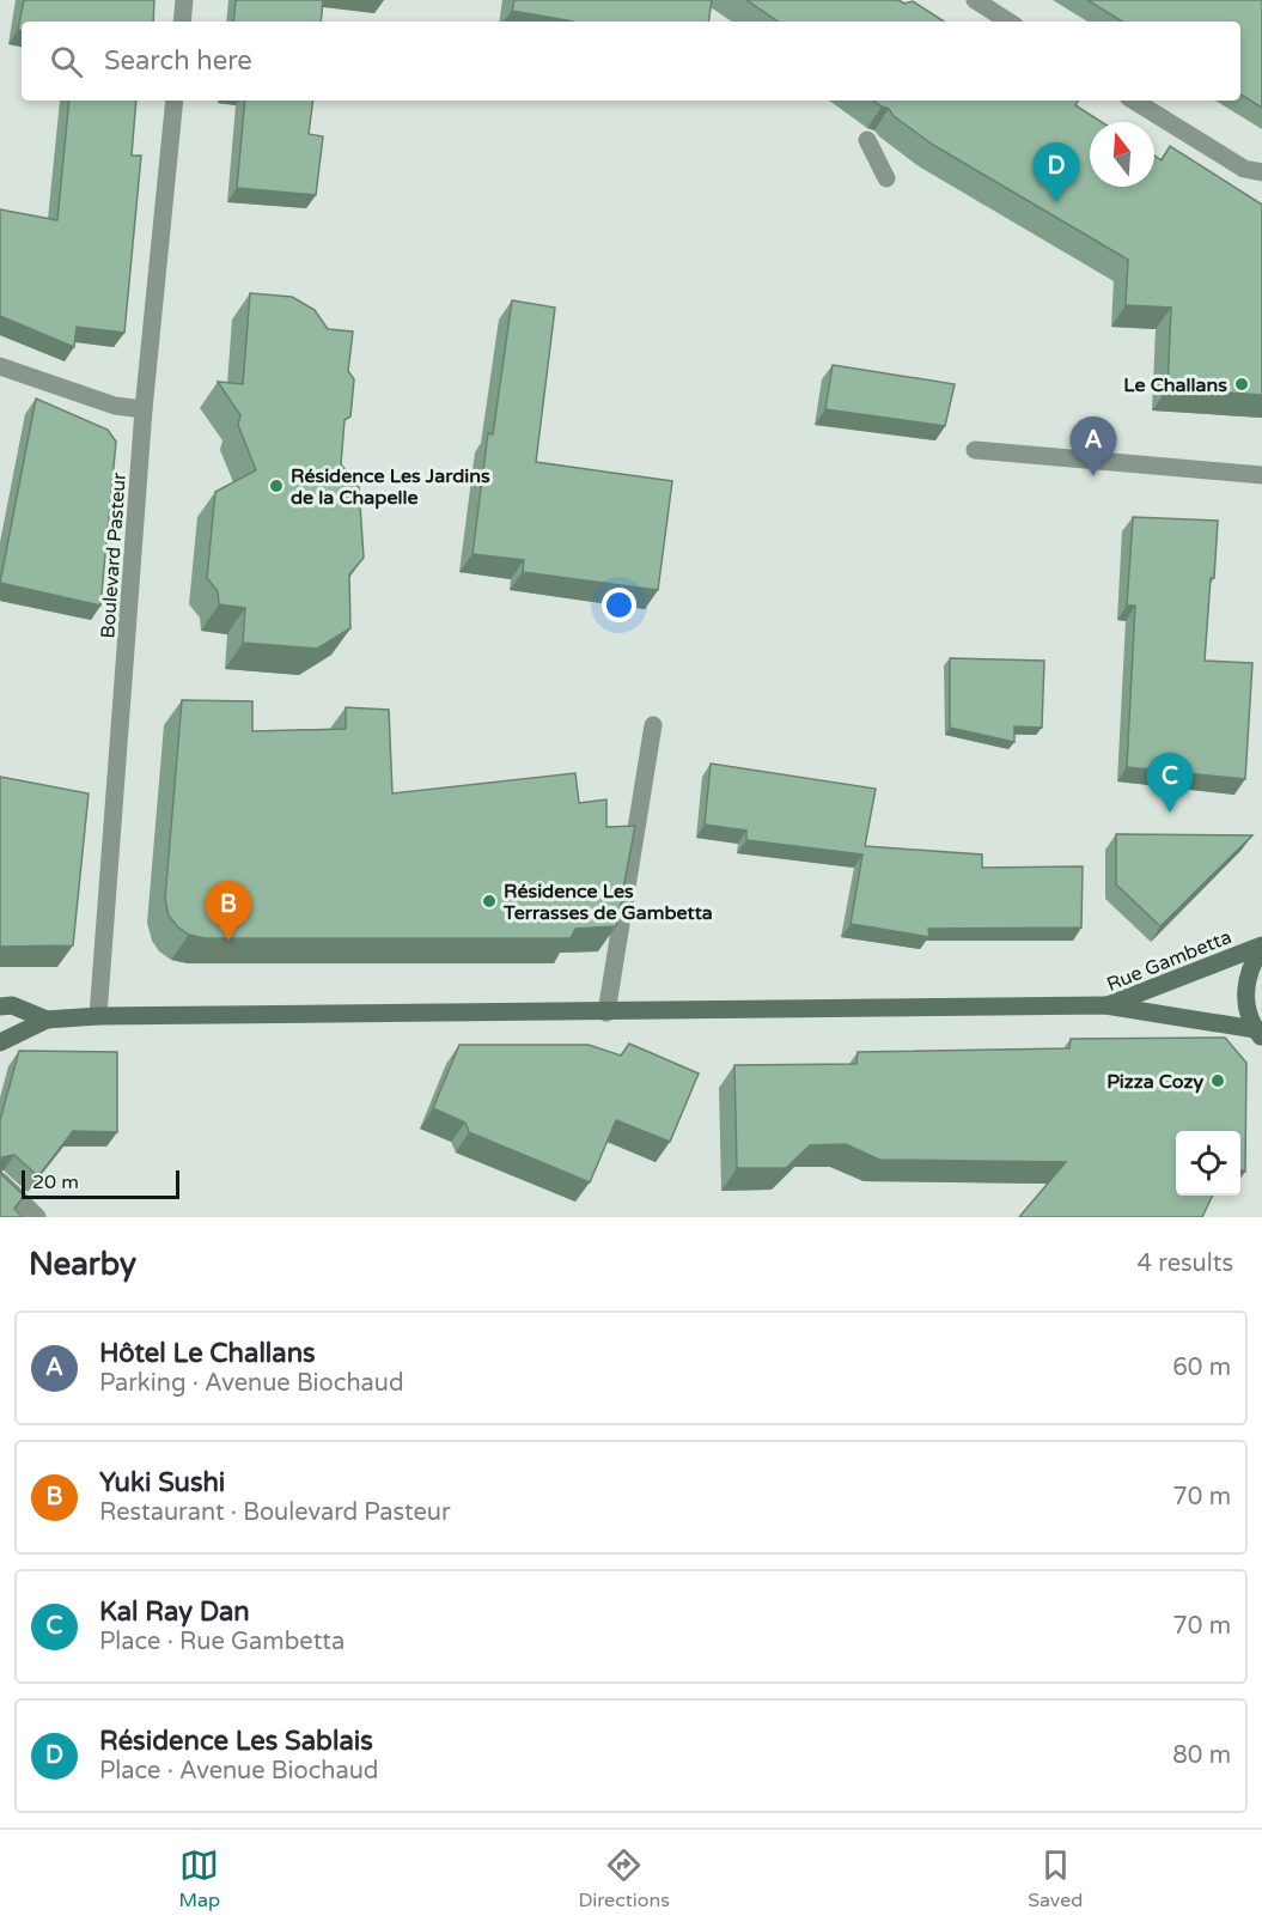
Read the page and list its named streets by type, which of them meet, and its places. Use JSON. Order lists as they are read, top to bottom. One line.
{"streets":{"street":["Boulevard Pasteur","Rue Gambetta"]},"places":["Le Challans","Résidence Les Jardins de la Chapelle","Résidence Les Terrasses de Gambetta","Pizza Cozy"],"scale_bar":"20 m","north":"top","page":{"search":"Search here","pins":["D","A","C","B"],"scale":"20 m","heading":["Nearby","4 results"],"list":[{"mark":"A","name":"Hôtel Le Challans","note":"Parking · Avenue Biochaud","value":"60 m"},{"mark":"B","name":"Yuki Sushi","note":"Restaurant · Boulevard Pasteur","value":"70 m"},{"mark":"C","name":"Kal Ray Dan","note":"Place · Rue Gambetta","value":"70 m"},{"mark":"D","name":"Résidence Les Sablais","note":"Place · Avenue Biochaud","value":"80 m"}],"nav":["Map","Directions","Saved"]}}
